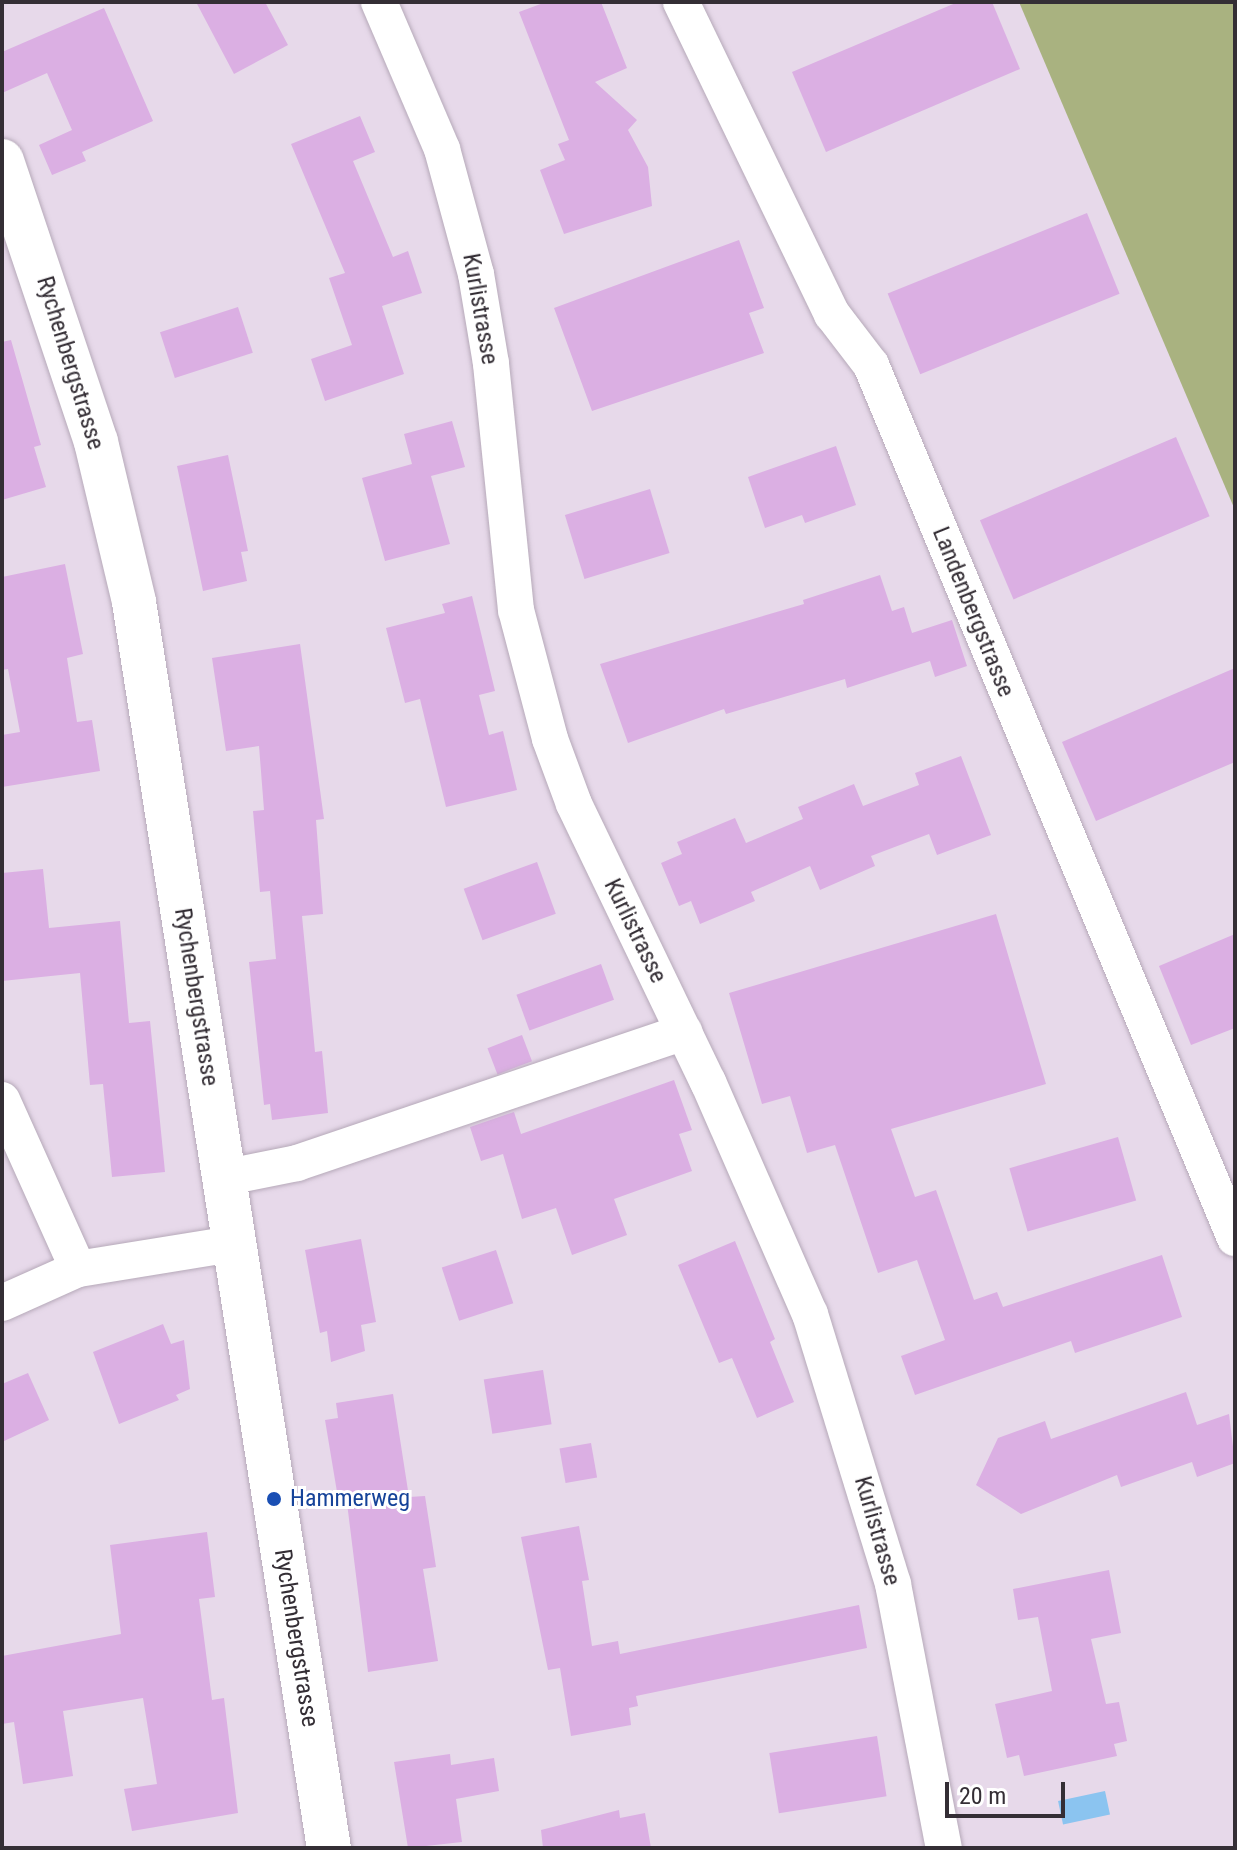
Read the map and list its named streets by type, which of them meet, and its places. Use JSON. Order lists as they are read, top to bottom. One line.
{"streets":{"street":["Kurlistrasse","Rychenbergstrasse","Landenbergstrasse"]},"places":["Hammerweg"],"scale_bar":"20 m"}
